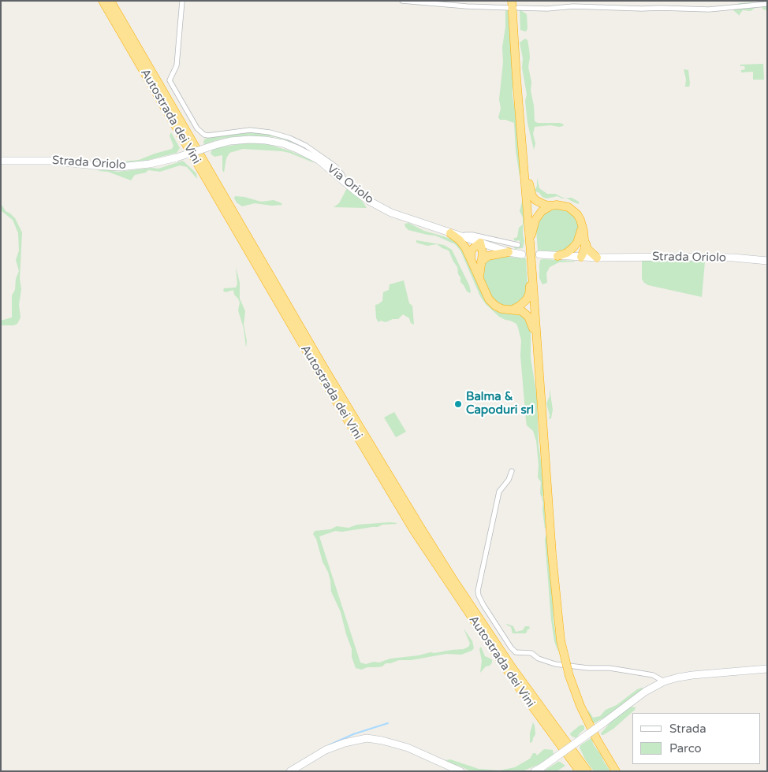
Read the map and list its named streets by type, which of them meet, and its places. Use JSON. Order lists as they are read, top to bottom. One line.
{"streets":{"highway":["Autostrada dei Vini"],"street":["Strada Oriolo","Via Oriolo"]},"crossings":[["Strada Oriolo","Via Oriolo"]],"places":["Balma & Capoduri srl"],"legend":["Strada","Parco"]}
